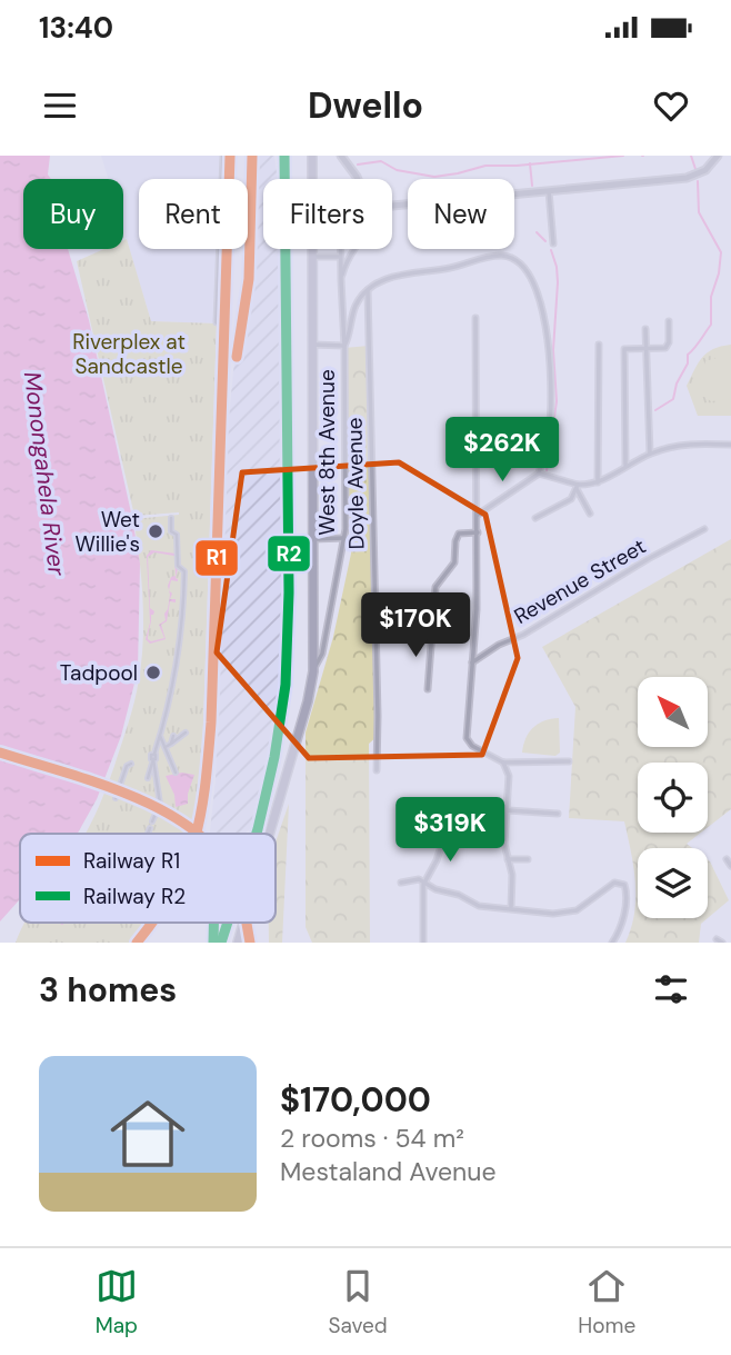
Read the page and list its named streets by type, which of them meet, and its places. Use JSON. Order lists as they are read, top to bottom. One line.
{"streets":{"main road":["West 8th Avenue"],"street":["Doyle Avenue","Revenue Street"]},"water":["Monongahela River"],"parks":["Riverplex at Sandcastle"],"places":["Wet Willie's","Tadpool"],"lines":["rail line R1","rail line R2"],"legend":["Railway R1","Railway R2"],"north":"top left","page":{"status":"13:40","header":"Dwello","chip":["Buy","Rent","Filters","New"],"price":["$262K","$170K","$319K"],"heading":"3 homes","list":[{"name":"$170,000","note":"2 rooms · 54 m² · Mestaland Avenue"}],"tabs":["Map","Saved","Home"]}}
